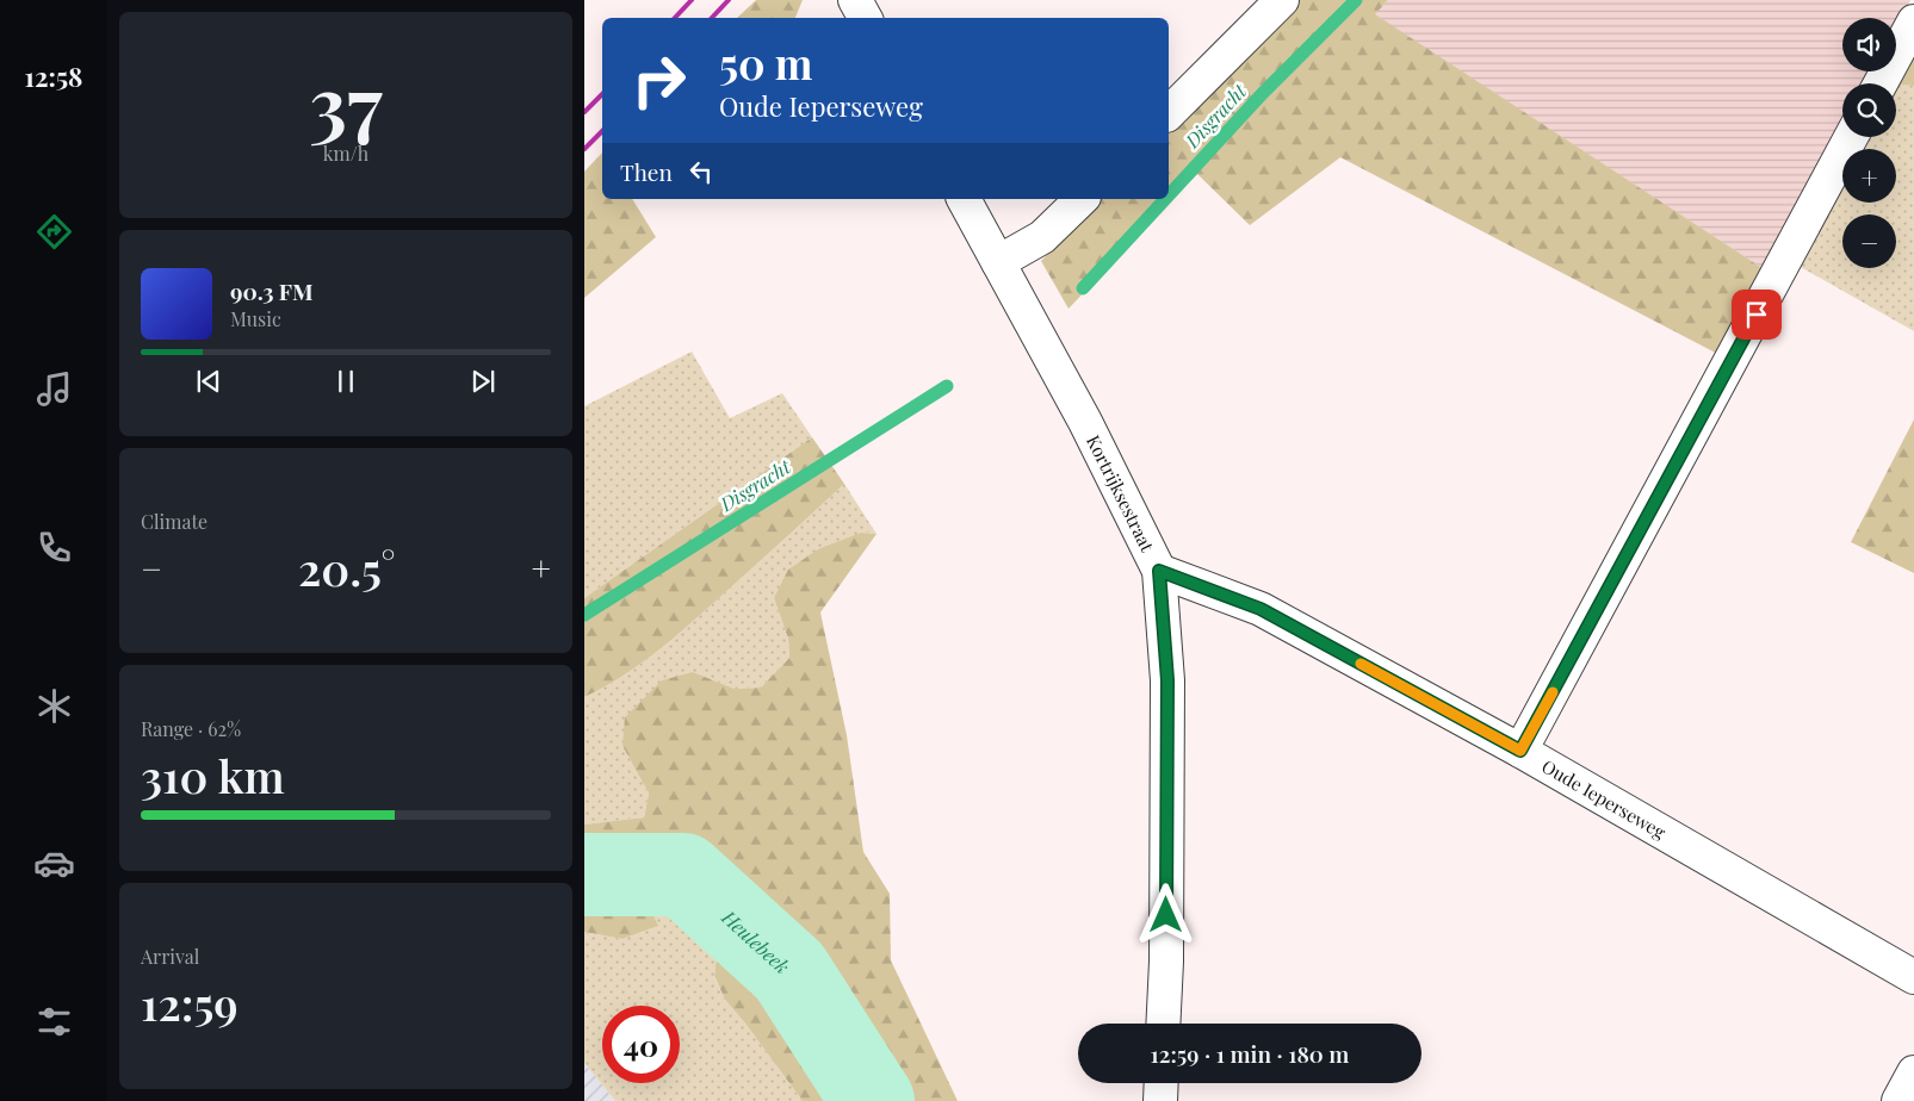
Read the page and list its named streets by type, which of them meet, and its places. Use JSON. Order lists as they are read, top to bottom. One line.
{"streets":{"street":["Kortrijksestraat","Oude Ieperseweg"]},"crossings":[["Kortrijksestraat","Oude Ieperseweg"]],"water":["Disgracht","Heulebeek"],"page":{"tabs":"12:58","tile":[["37","km/h"],"Climate",["Range · 62%","310 km"],["Arrival","12:59"]],"map_buttons":["+","−"],"turn":["50 m","Oude Ieperseweg"],"then":"Then","song":["90.3 FM","Music"],"heat":["−","20.5°","+"],"limit":"40","trip":"12:59 · 1 min · 180 m"}}
